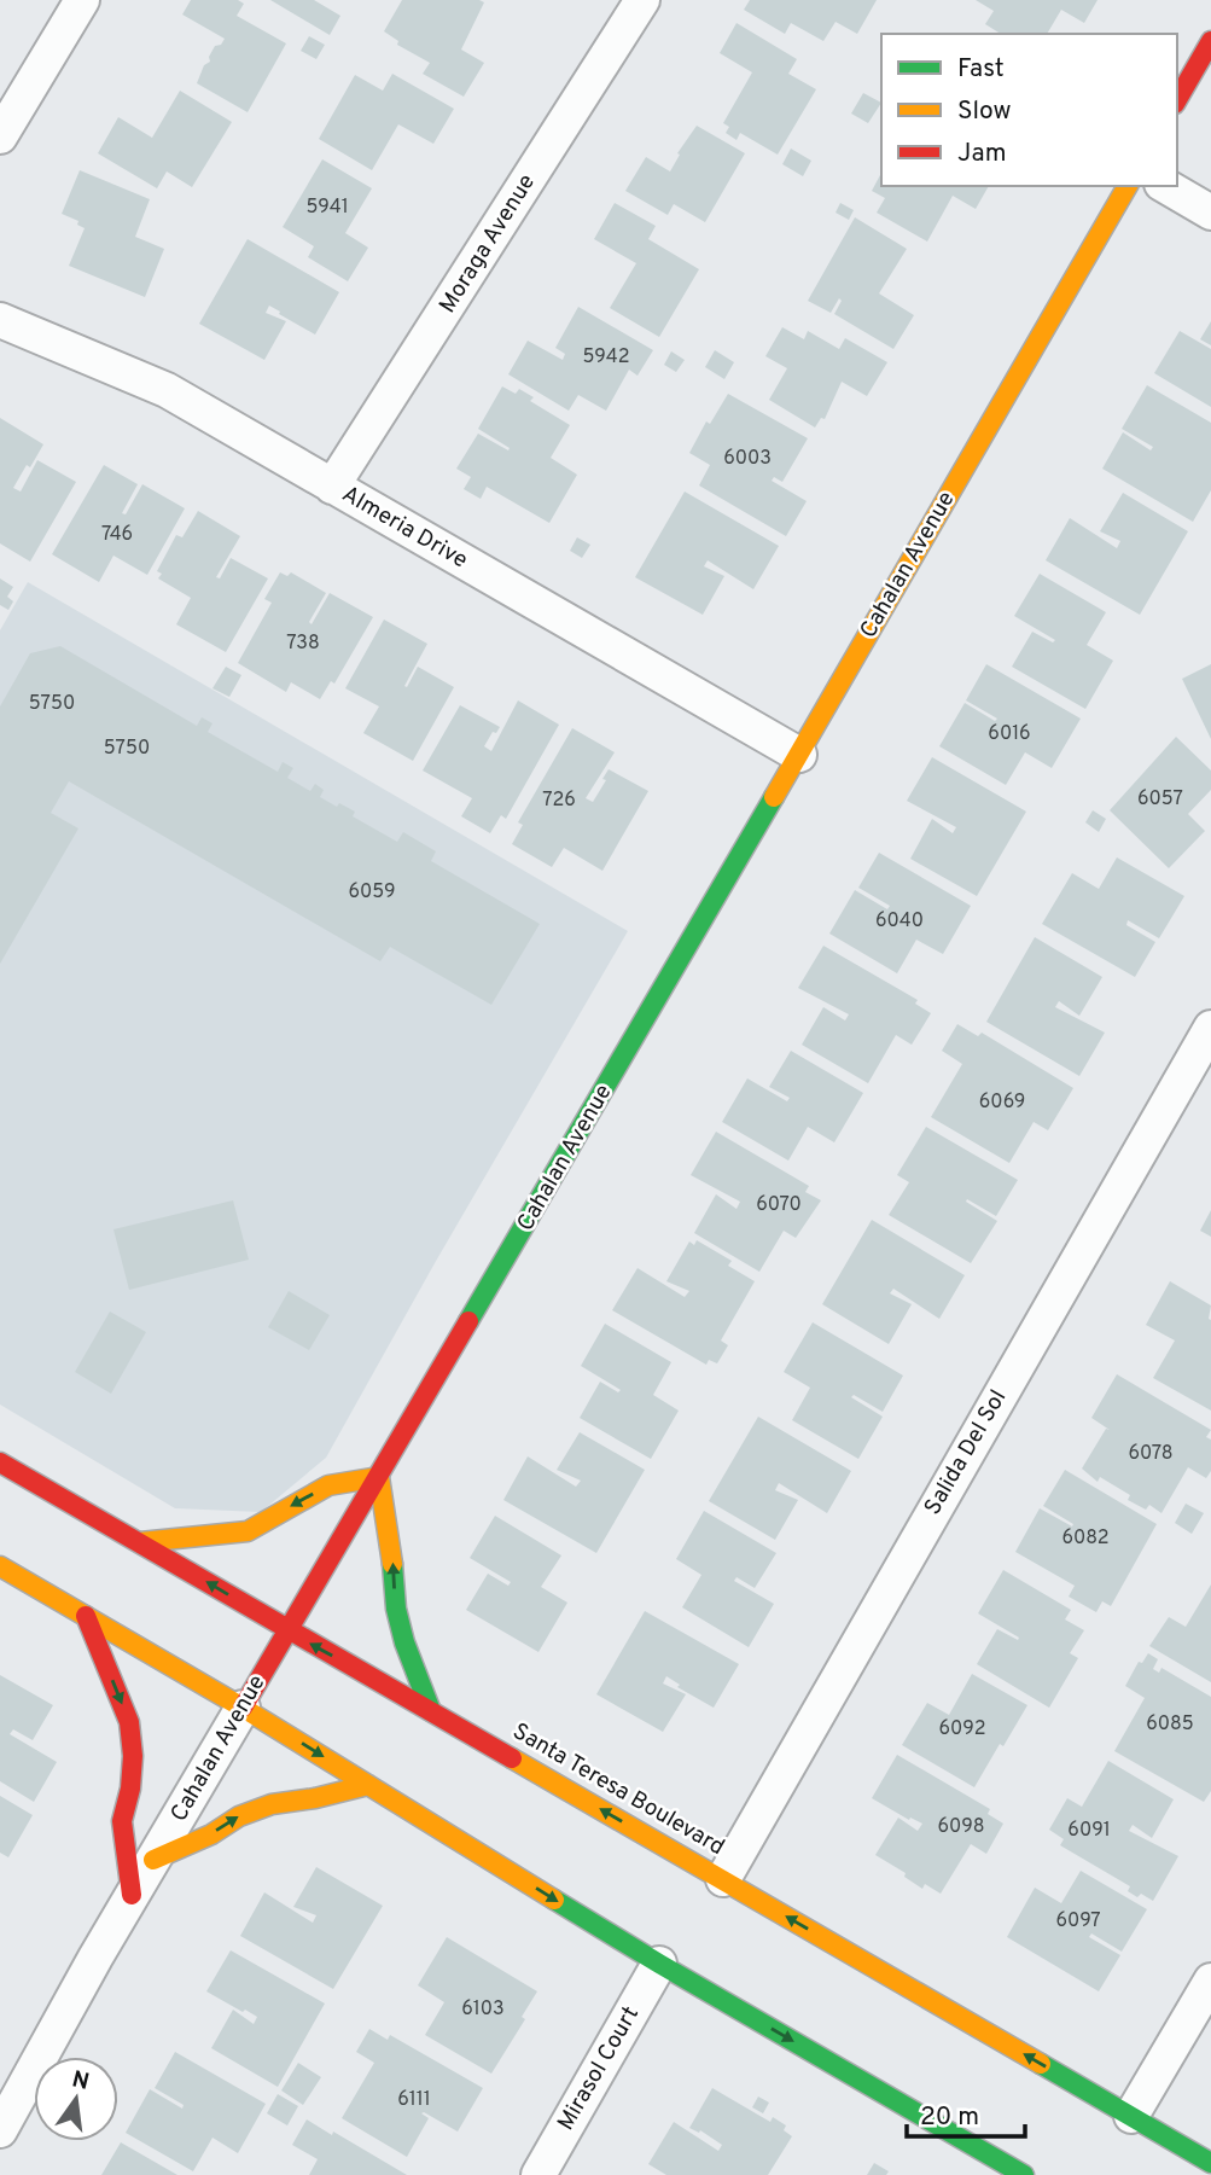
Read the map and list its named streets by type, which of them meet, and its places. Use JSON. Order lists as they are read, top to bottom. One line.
{"streets":{"main road":["Cahalan Avenue","Santa Teresa Boulevard"],"street":["Moraga Avenue","Almeria Drive","Salida Del Sol","Mirasol Court"]},"crossings":[["Moraga Avenue","Almeria Drive"],["Almeria Drive","Cahalan Avenue"],["Cahalan Avenue","Santa Teresa Boulevard"],["Salida Del Sol","Santa Teresa Boulevard"]],"house_numbers":["5941","5942","6003","746","738","5750","6016","5750","6057","726","6059","6040","6069","6070","6078","6082","6085","6092","6098","6091","6097","6103","6111"],"legend":["Fast","Slow","Jam"],"scale_bar":"20 m","north":"top"}
